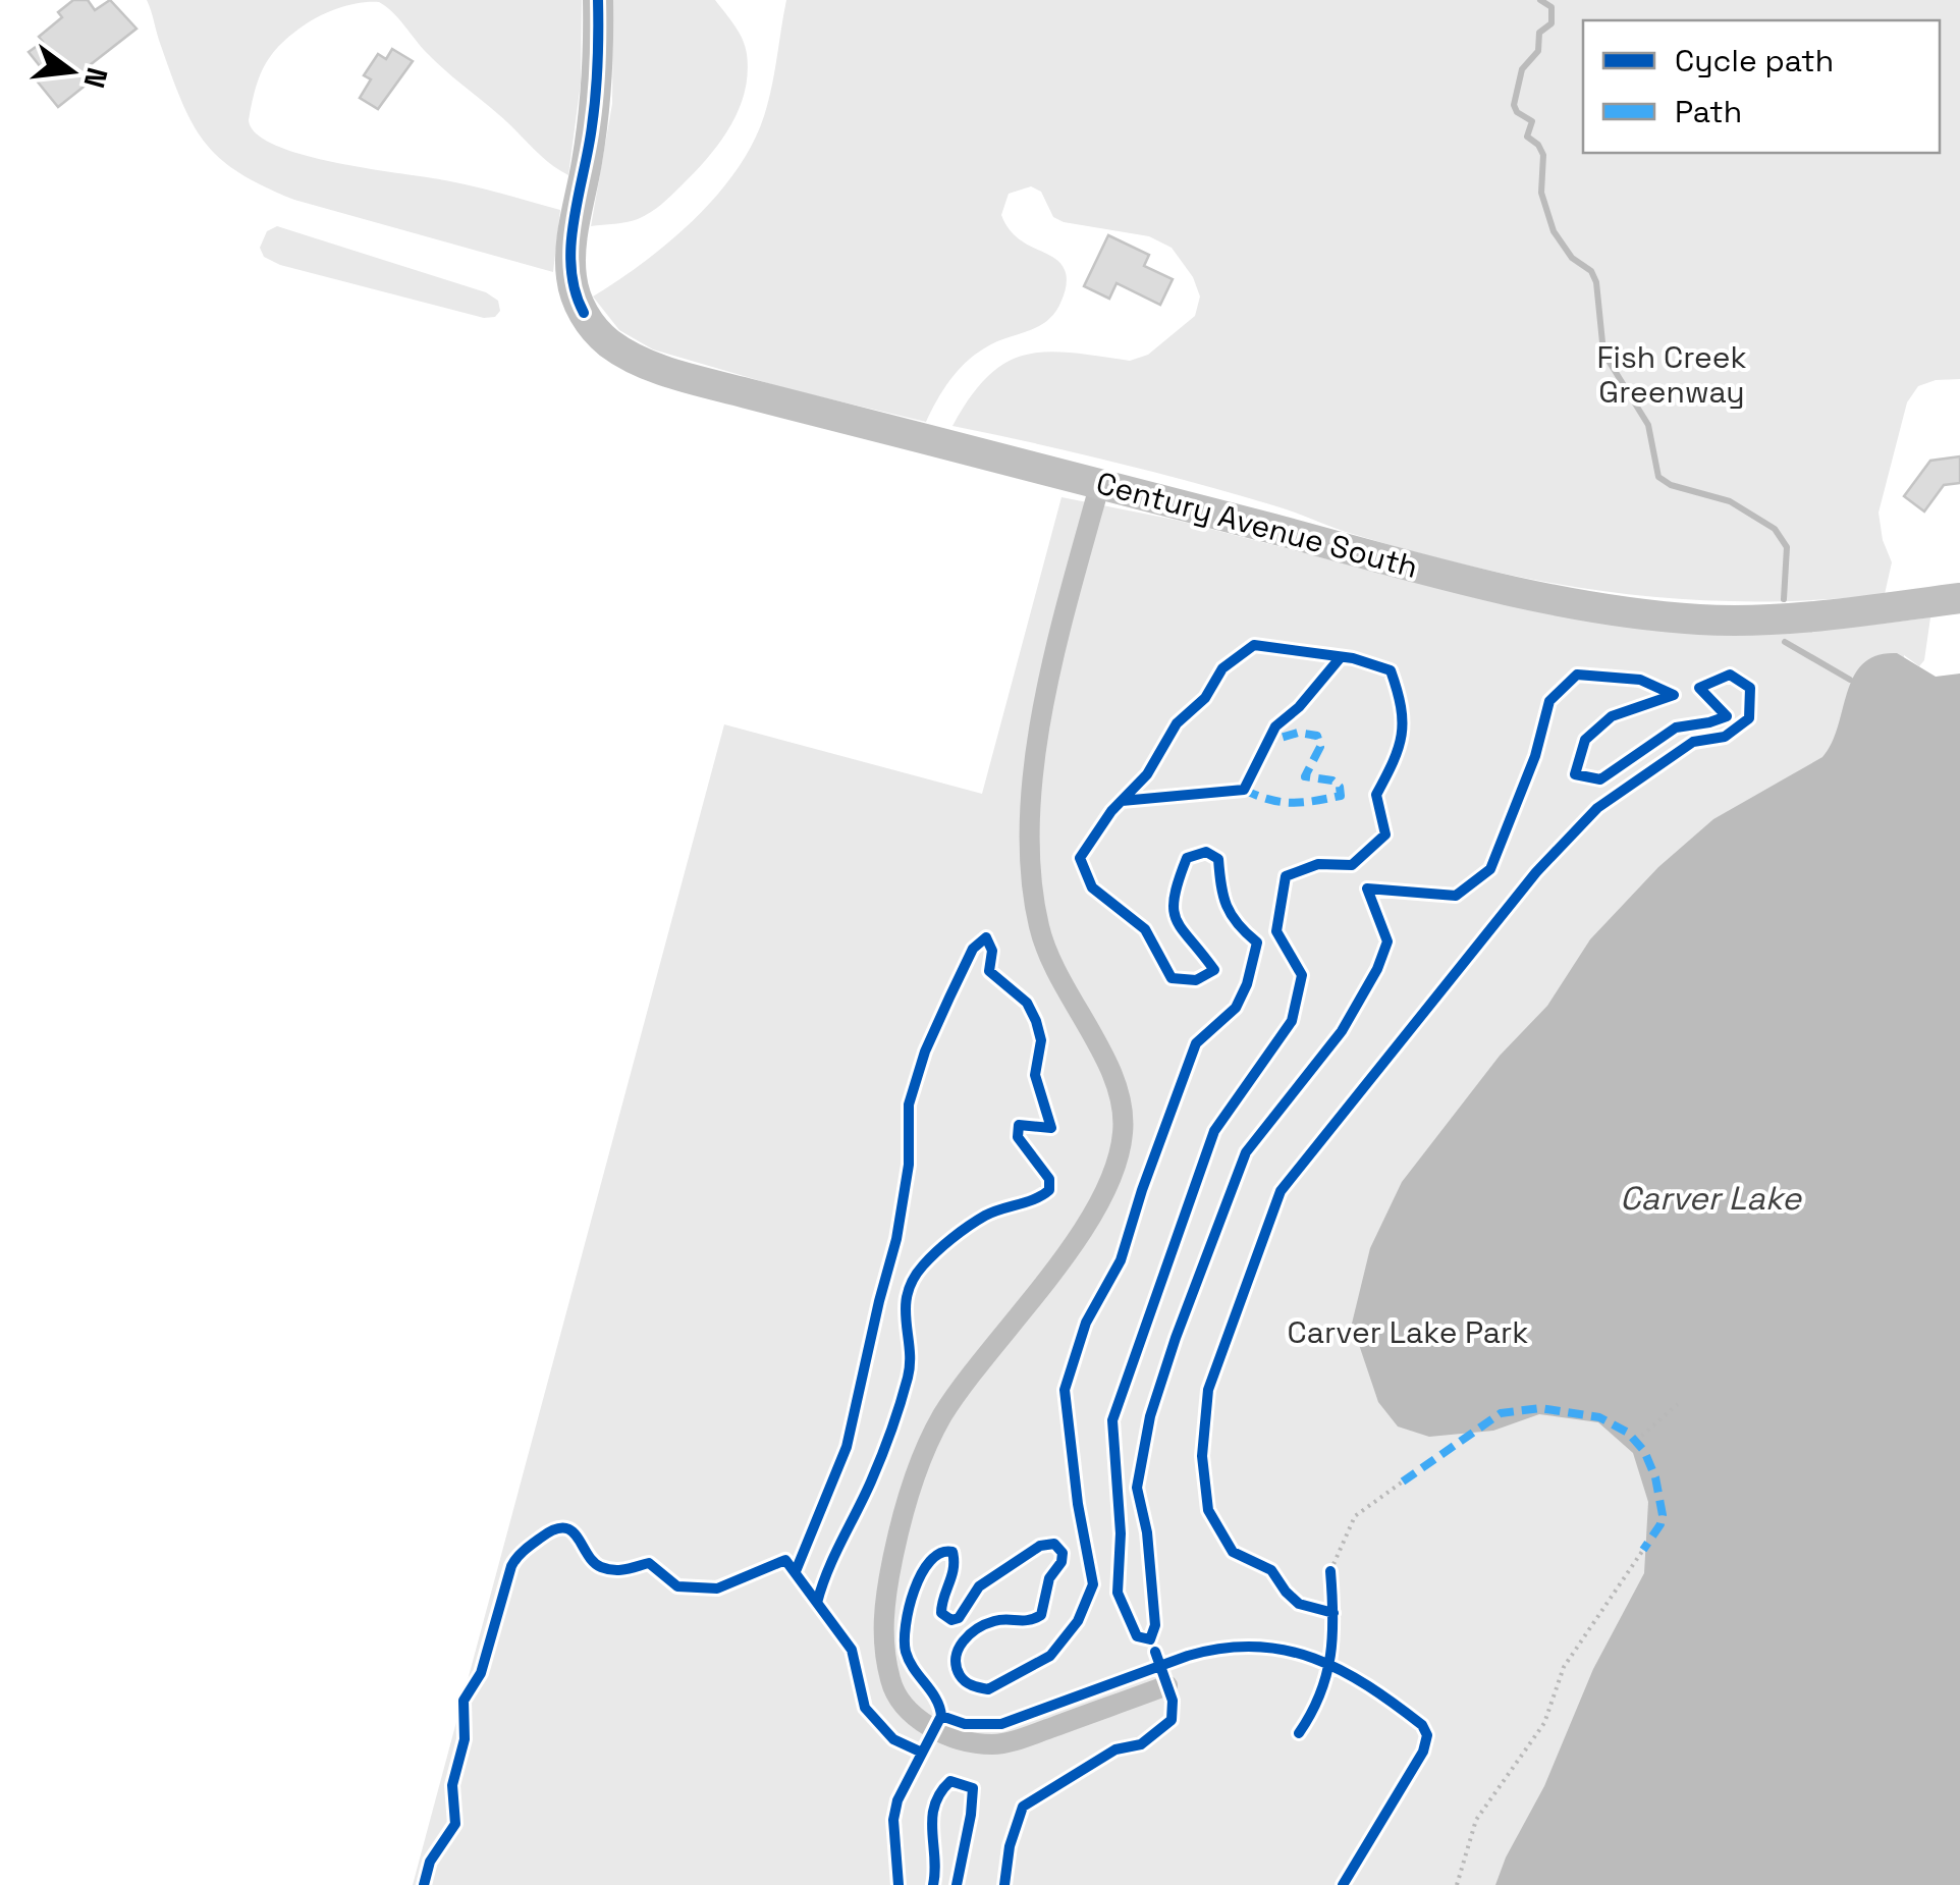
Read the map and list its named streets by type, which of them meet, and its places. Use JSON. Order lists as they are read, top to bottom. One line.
{"streets":{"street":["Century Avenue South"]},"water":["Carver Lake"],"parks":["Fish Creek Greenway","Carver Lake Park"],"legend":["Cycle path","Path"],"north":"right"}
